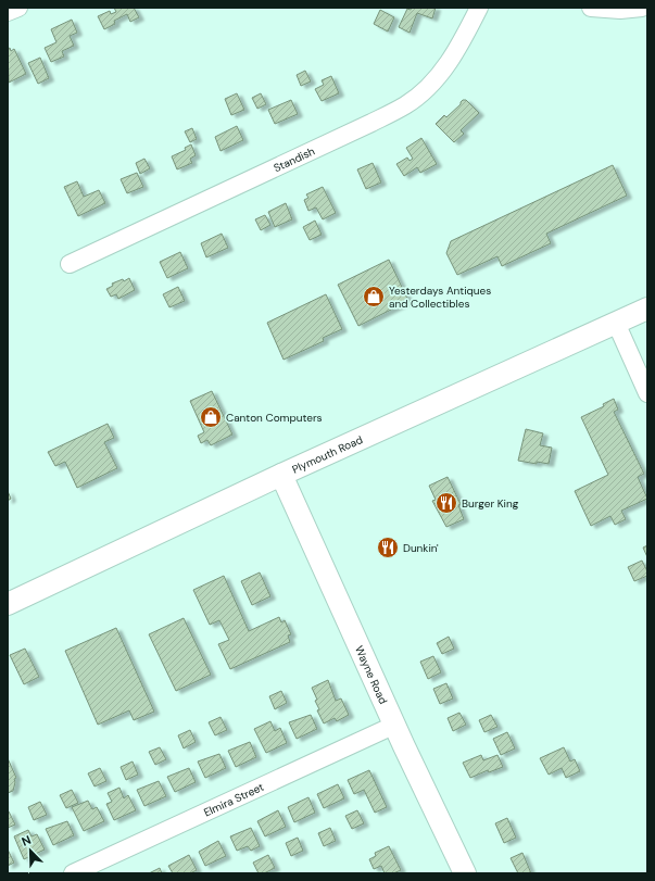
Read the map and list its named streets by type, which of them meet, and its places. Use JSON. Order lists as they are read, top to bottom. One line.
{"streets":{"main road":["Plymouth Road","Wayne Road"],"street":["Standish","Elmira Street"]},"crossings":[["Plymouth Road","Wayne Road"],["Wayne Road","Elmira Street"]],"places":{"shop":["Yesterdays Antiques and Collectibles","Canton Computers"],"restaurant":["Burger King","Dunkin'"]},"north":"top left"}
